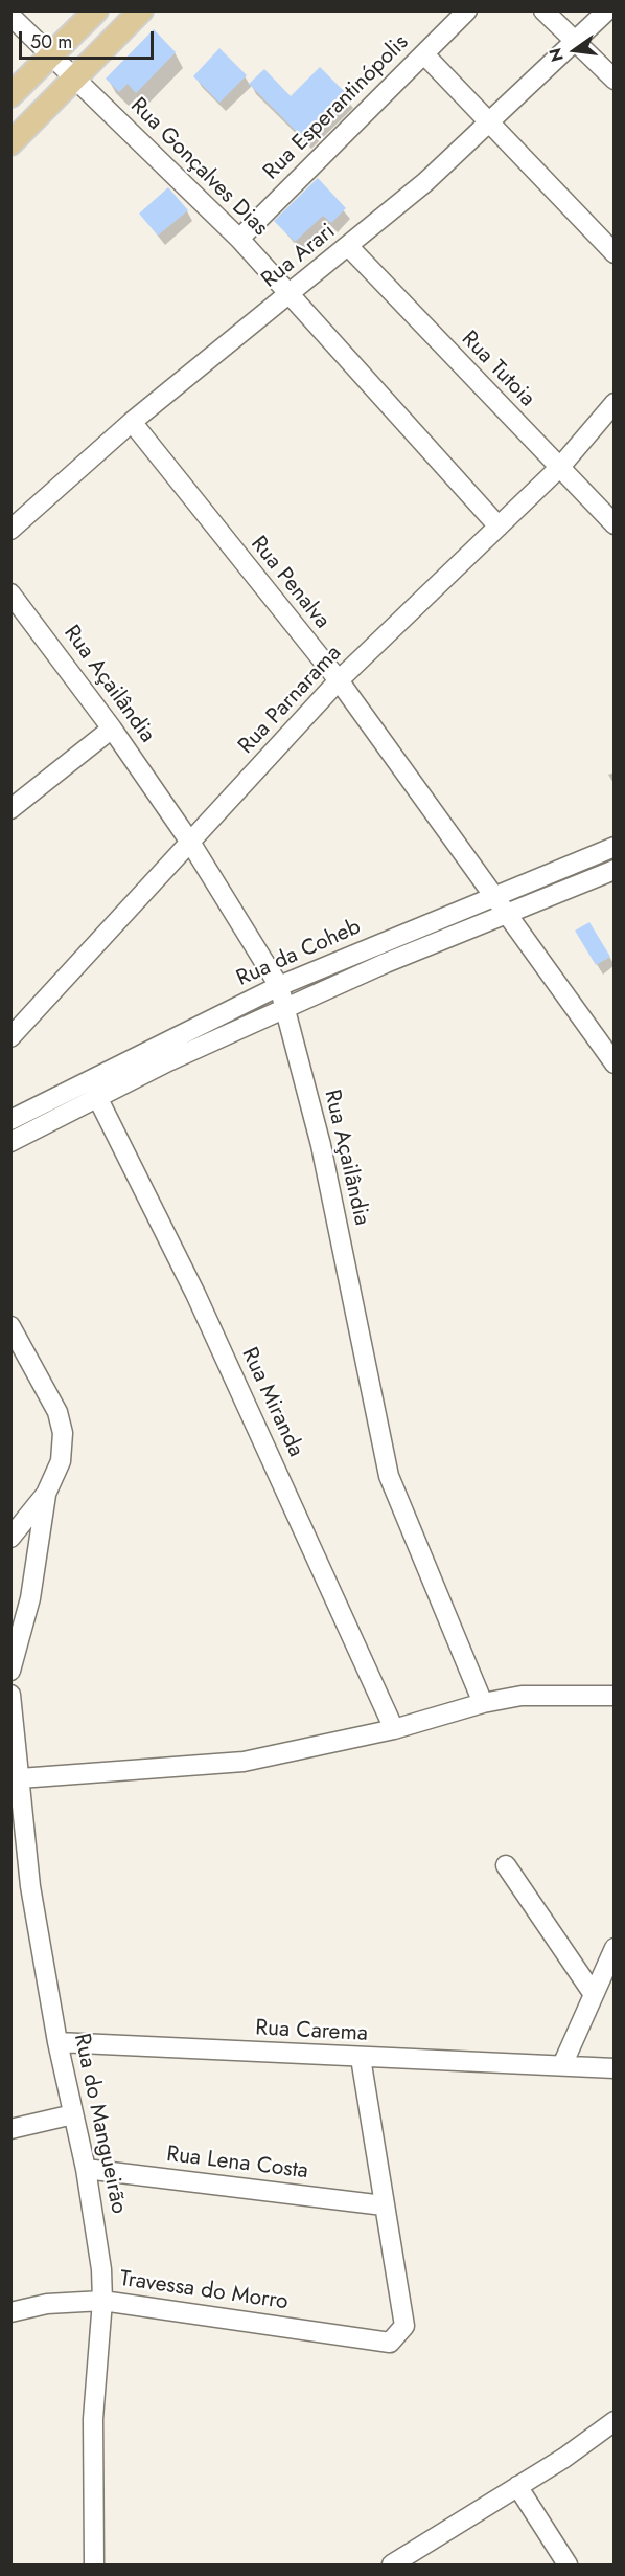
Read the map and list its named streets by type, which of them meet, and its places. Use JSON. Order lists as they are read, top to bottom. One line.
{"streets":{"street":["Rua Esperantinópolis","Rua Gonçalves Dias","Rua Arari","Rua Tutoia","Rua Penalva","Rua Açailândia","Rua Parnarama","Rua da Coheb","Rua Miranda","Rua Carema","Rua do Mangueirão","Rua Lena Costa","Travessa do Morro"]},"crossings":[["Rua Esperantinópolis","Rua Gonçalves Dias"],["Rua Gonçalves Dias","Rua Arari"],["Rua Gonçalves Dias","Rua Parnarama"],["Rua Arari","Rua Tutoia"],["Rua Arari","Rua Penalva"],["Rua Tutoia","Rua Parnarama"],["Rua Penalva","Rua Parnarama"],["Rua Penalva","Rua da Coheb"],["Rua Açailândia","Rua Parnarama"],["Rua Açailândia","Rua da Coheb"],["Rua da Coheb","Rua Miranda"],["Rua Carema","Rua do Mangueirão"],["Rua do Mangueirão","Rua Lena Costa"],["Rua do Mangueirão","Travessa do Morro"],["Rua Lena Costa","Travessa do Morro"]],"scale_bar":"50 m","north":"left"}
